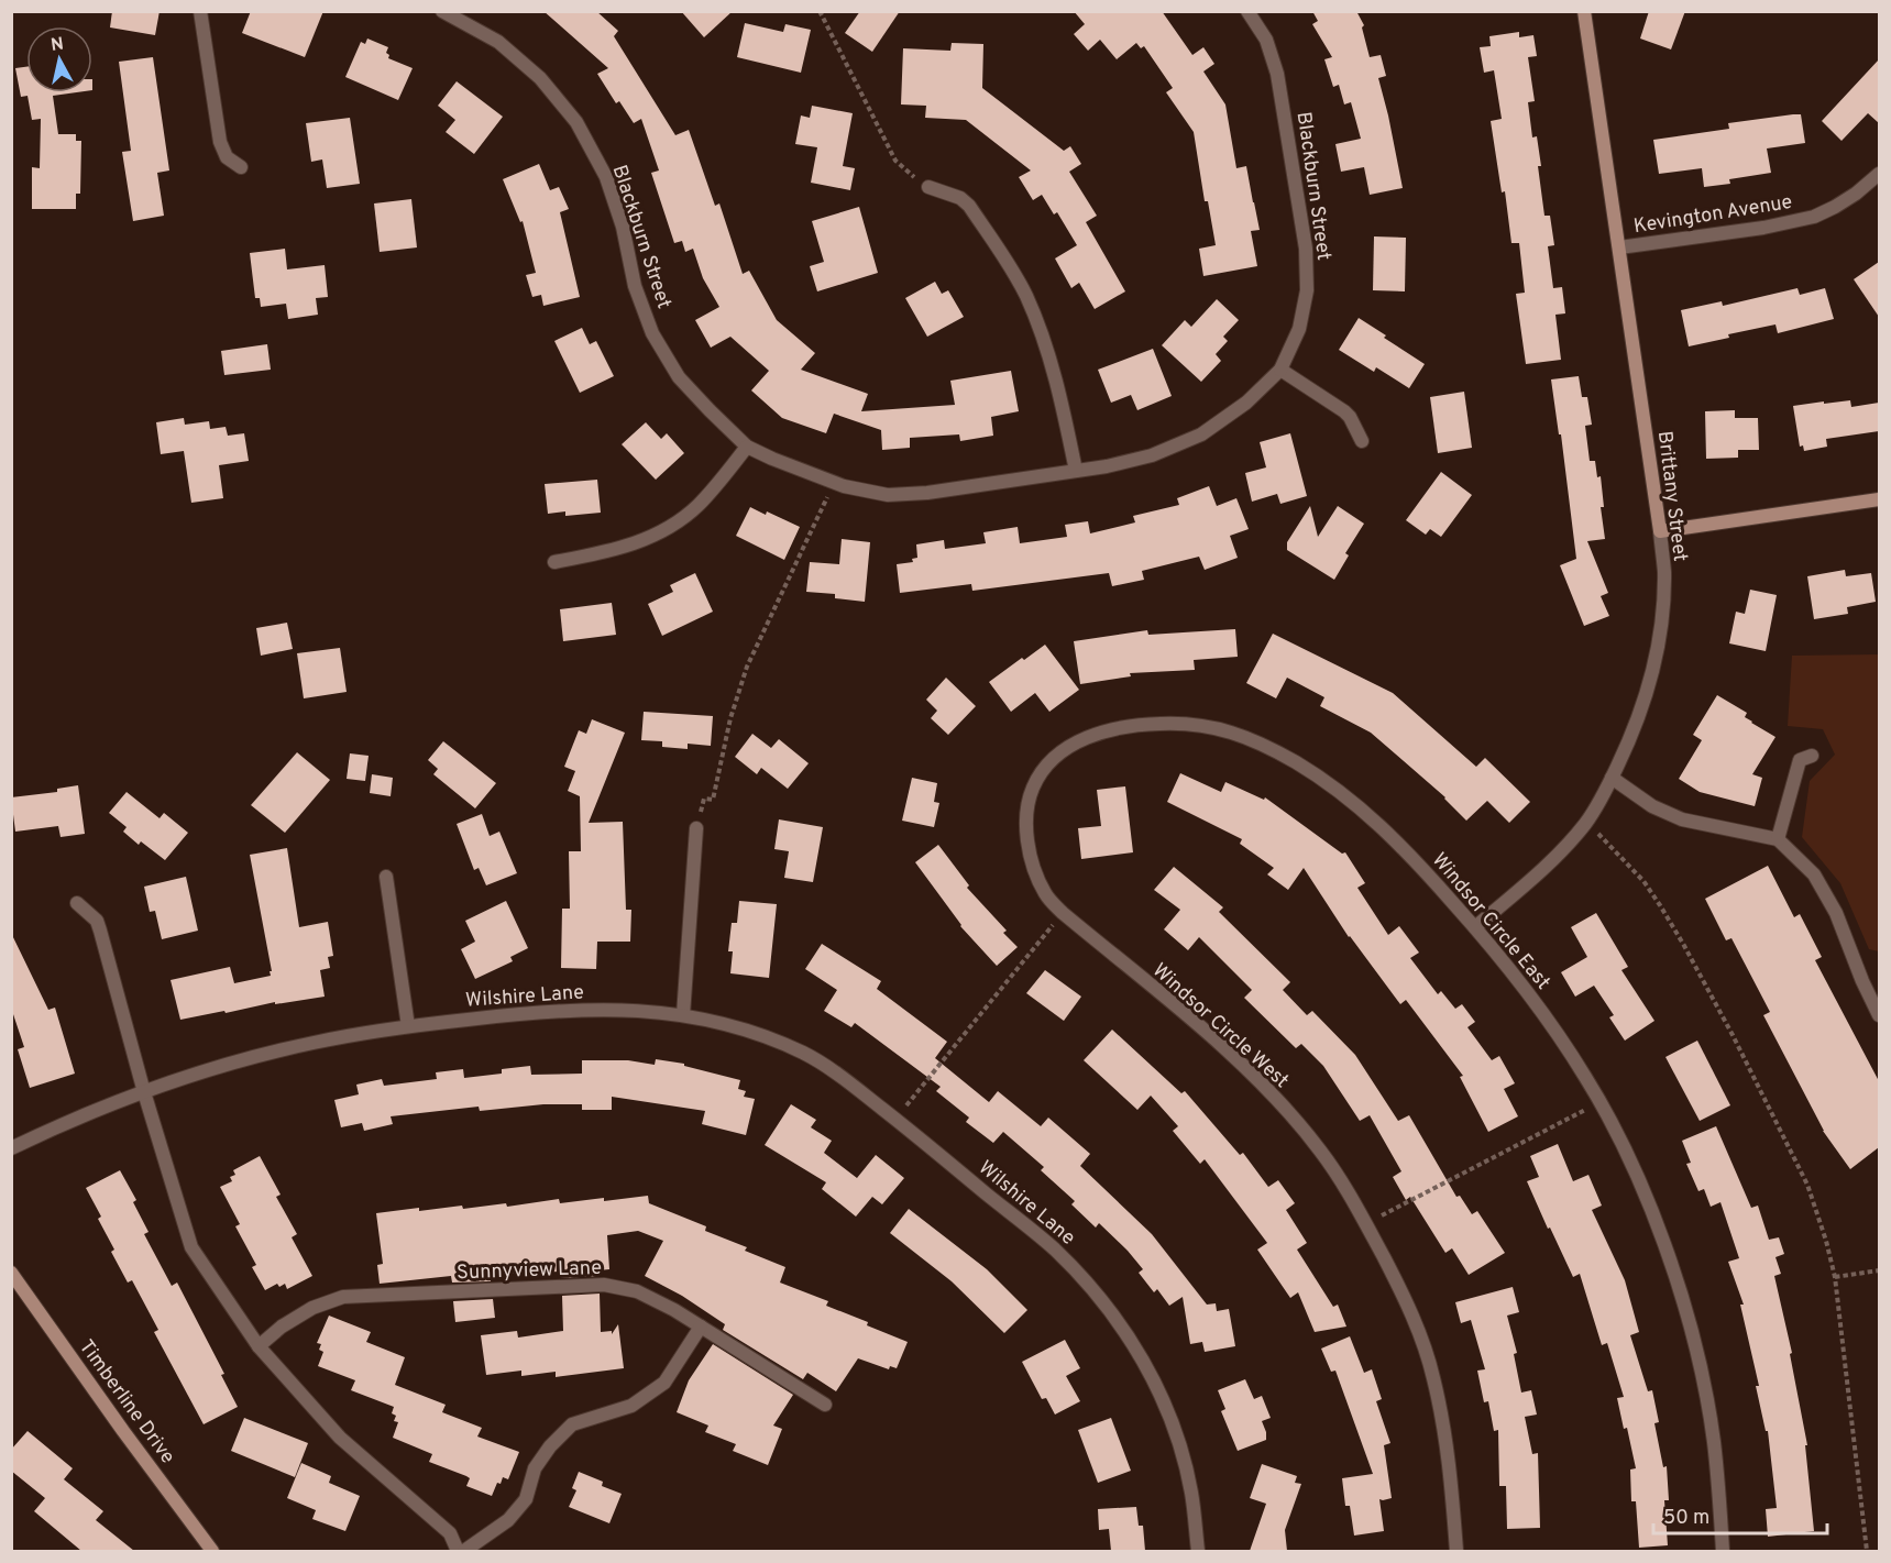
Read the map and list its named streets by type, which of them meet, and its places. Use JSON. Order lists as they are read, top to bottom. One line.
{"streets":{"street":["Blackburn Street","Kevington Avenue","Brittany Street","Windsor Circle East","Wilshire Lane","Windsor Circle West","Sunnyview Lane","Timberline Drive"]},"crossings":[["Kevington Avenue","Brittany Street"],["Brittany Street","Windsor Circle East"],["Windsor Circle East","Windsor Circle West"]],"scale_bar":"50 m","north":"top"}
